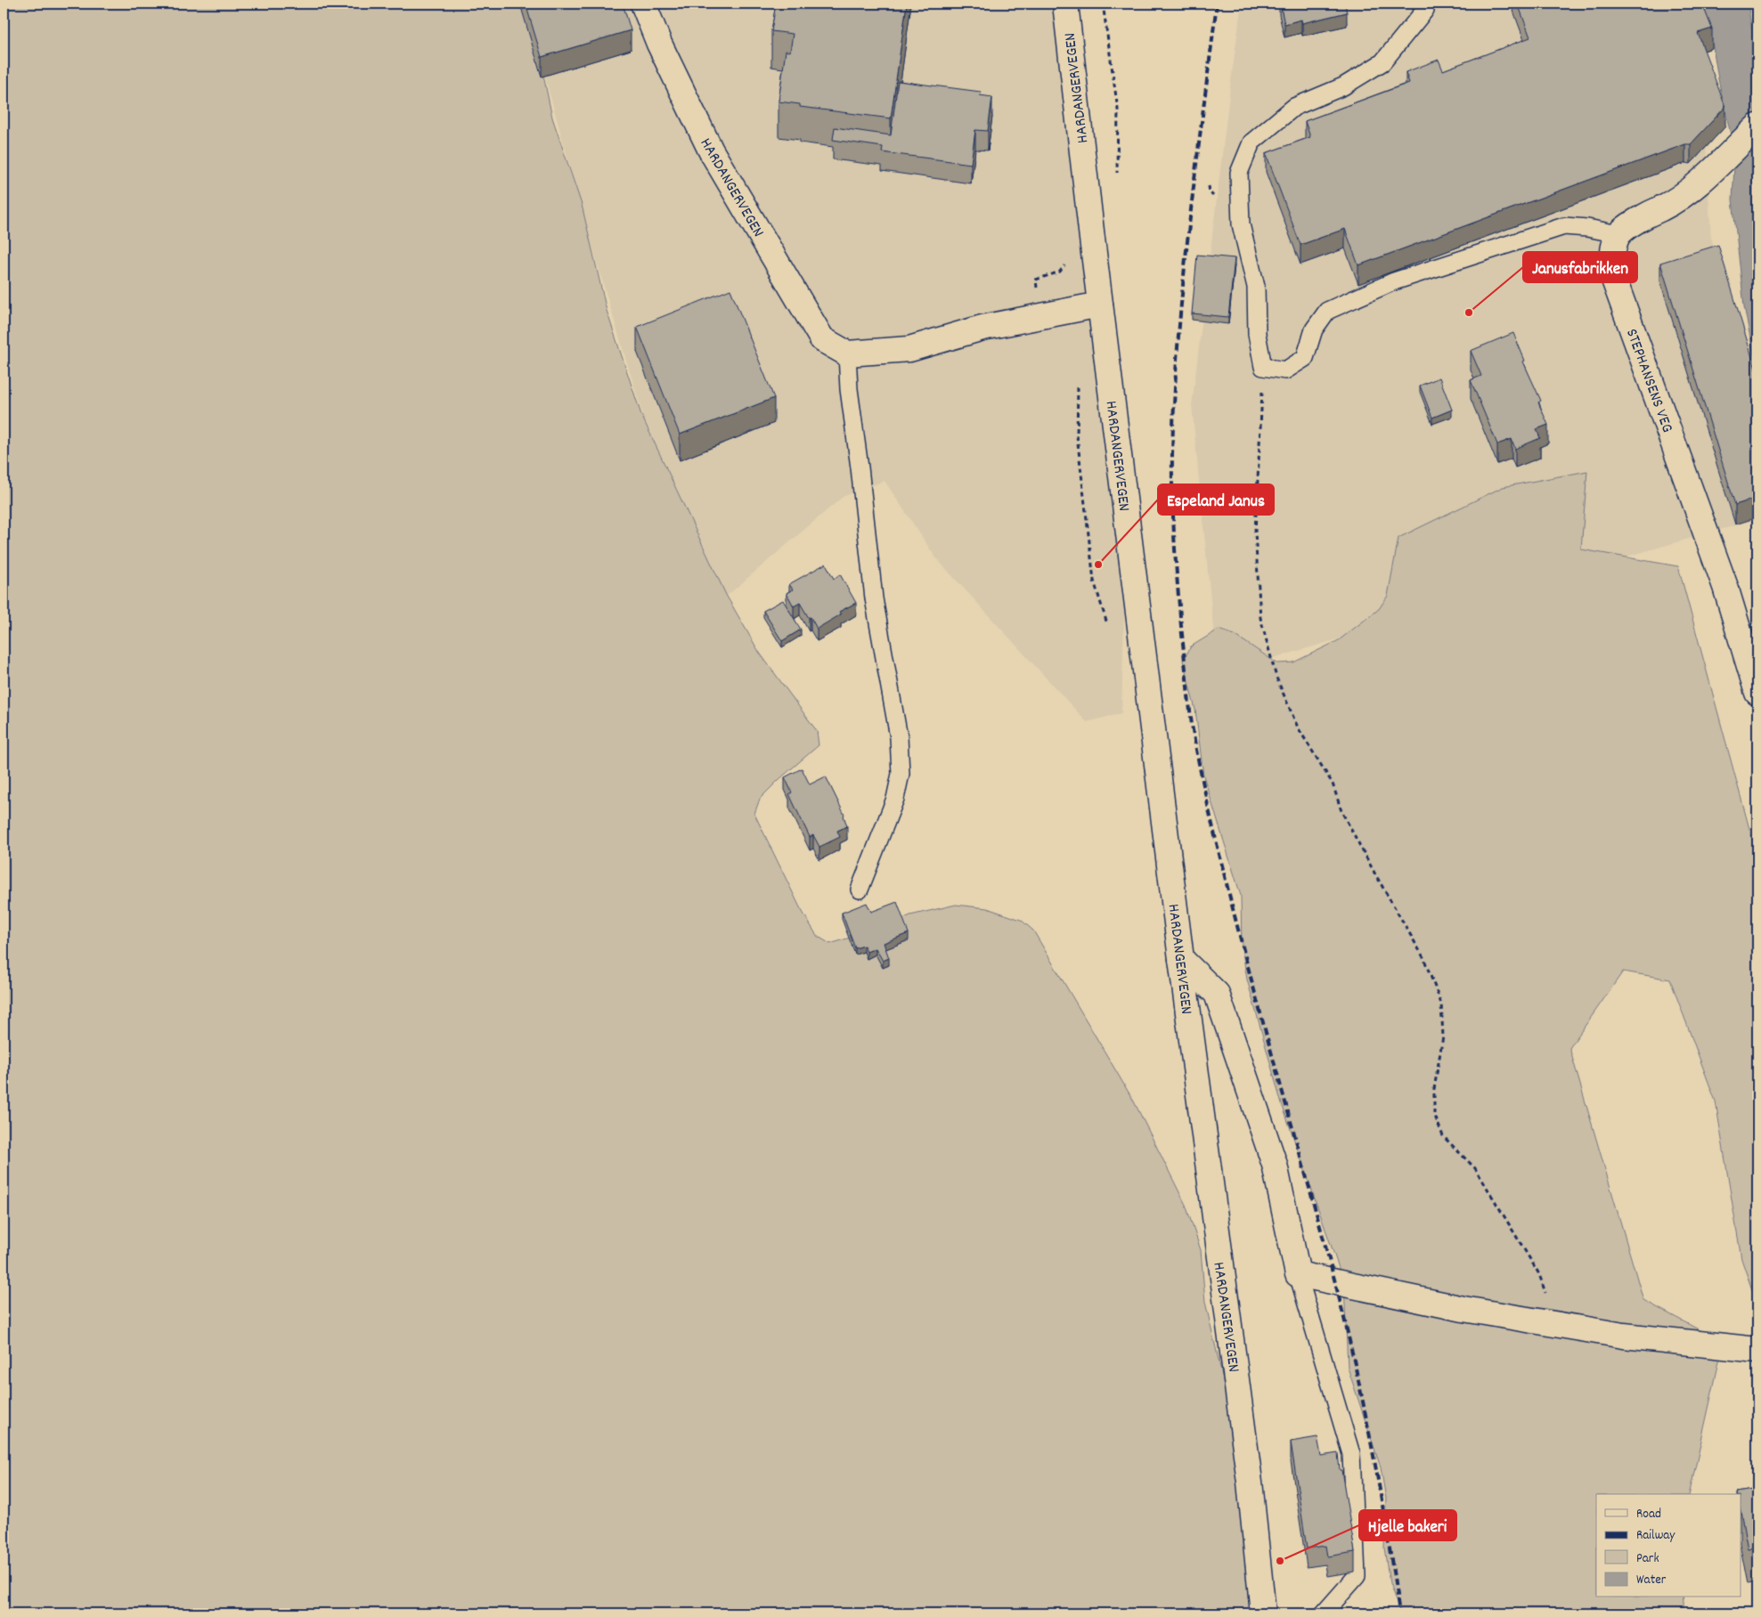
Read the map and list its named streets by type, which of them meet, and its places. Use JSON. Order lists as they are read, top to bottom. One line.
{"streets":{"street":["HARDANGERVEGEN","STEPHANSENS VEG"]},"places":["Janusfabrikken","Espeland Janus","Hjelle bakeri"],"legend":["Road","Railway","Park","Water"]}
